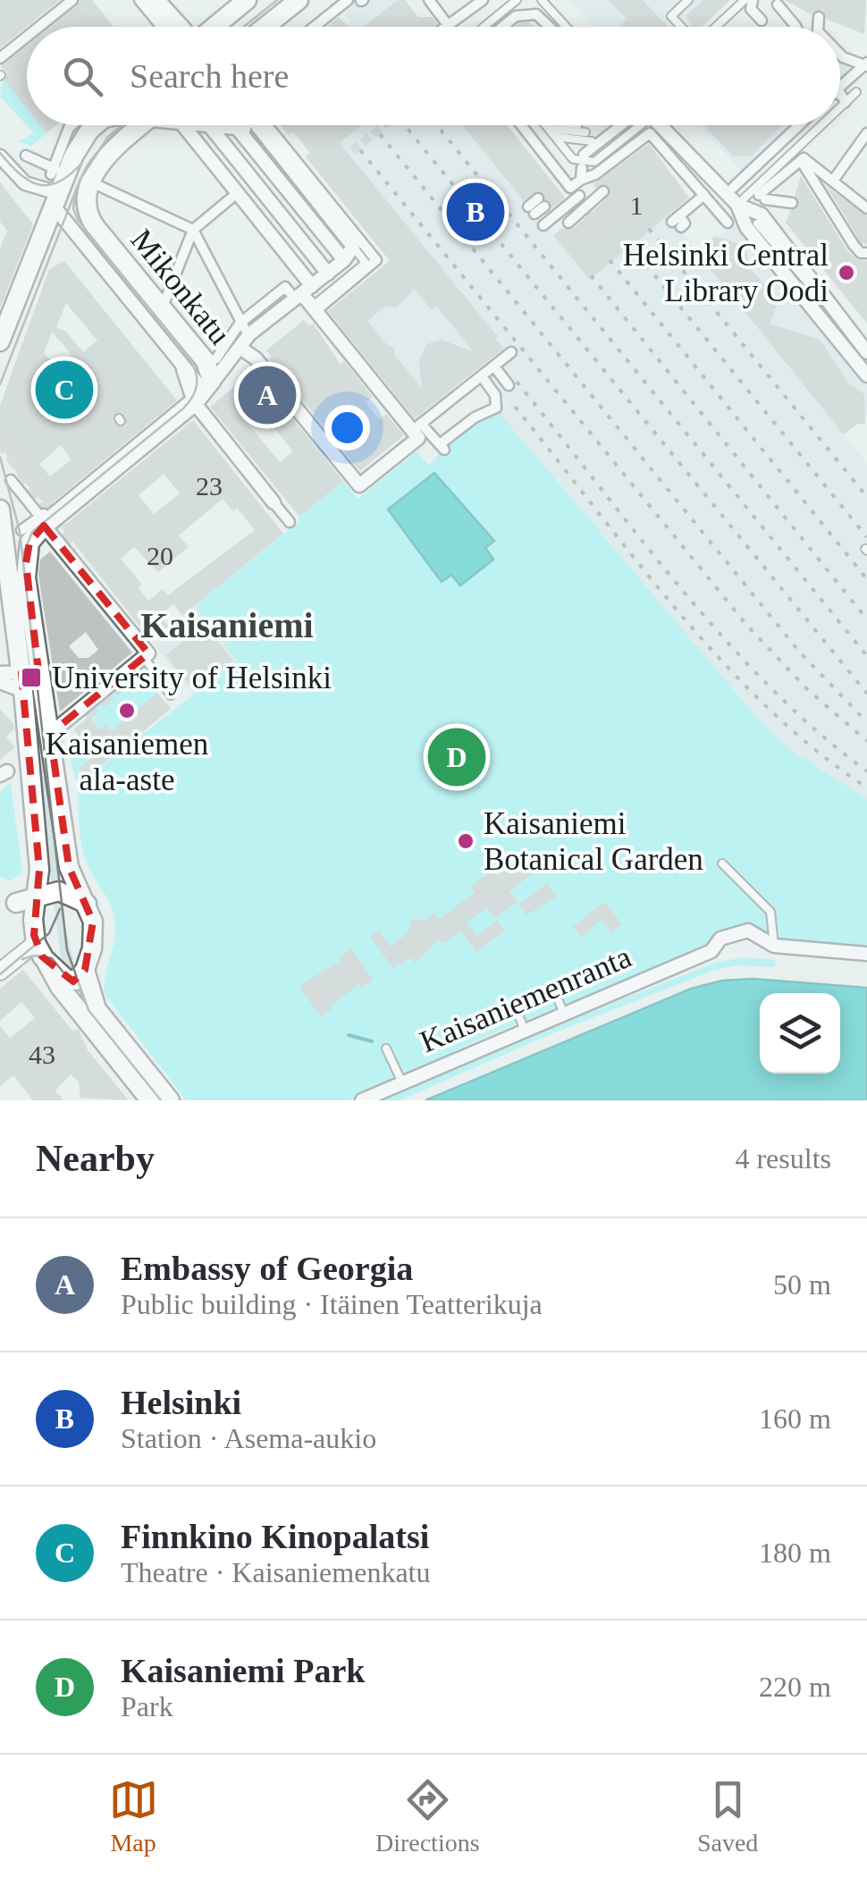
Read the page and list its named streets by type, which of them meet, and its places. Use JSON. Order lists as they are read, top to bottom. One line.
{"streets":{"main road":["Mikonkatu"],"street":["Kaisaniemenranta"]},"districts":["Kaisaniemi"],"places":{"other":["Helsinki Central Library Oodi","Kaisaniemen ala-aste","Kaisaniemi Botanical Garden"],"transit":["University of Helsinki"]},"house_numbers":["1","23","20","43"],"page":{"search":"Search here","pins":["B","C","A","D"],"heading":["Nearby","4 results"],"list":[{"mark":"A","name":"Embassy of Georgia","note":"Public building · Itäinen Teatterikuja","value":"50 m"},{"mark":"B","name":"Helsinki","note":"Station · Asema-aukio","value":"160 m"},{"mark":"C","name":"Finnkino Kinopalatsi","note":"Theatre · Kaisaniemenkatu","value":"180 m"},{"mark":"D","name":"Kaisaniemi Park","note":"Park","value":"220 m"}],"nav":["Map","Directions","Saved"]}}
